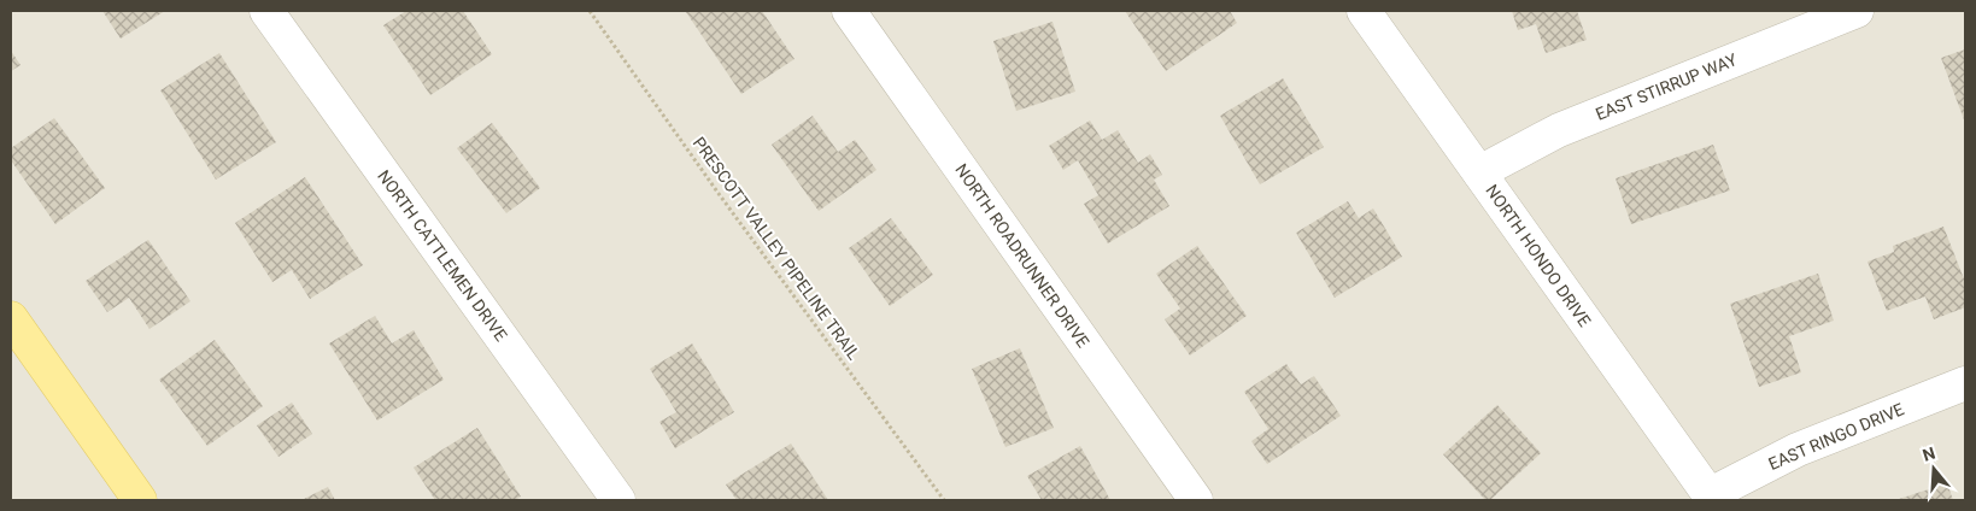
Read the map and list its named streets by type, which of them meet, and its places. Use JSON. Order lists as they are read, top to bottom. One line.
{"streets":{"street":["EAST STIRRUP WAY","NORTH CATTLEMEN DRIVE","NORTH ROADRUNNER DRIVE","NORTH HONDO DRIVE","EAST RINGO DRIVE"],"path":["PRESCOTT VALLEY PIPELINE TRAIL"]},"crossings":[["EAST STIRRUP WAY","NORTH HONDO DRIVE"],["NORTH HONDO DRIVE","EAST RINGO DRIVE"]],"north":"top"}
